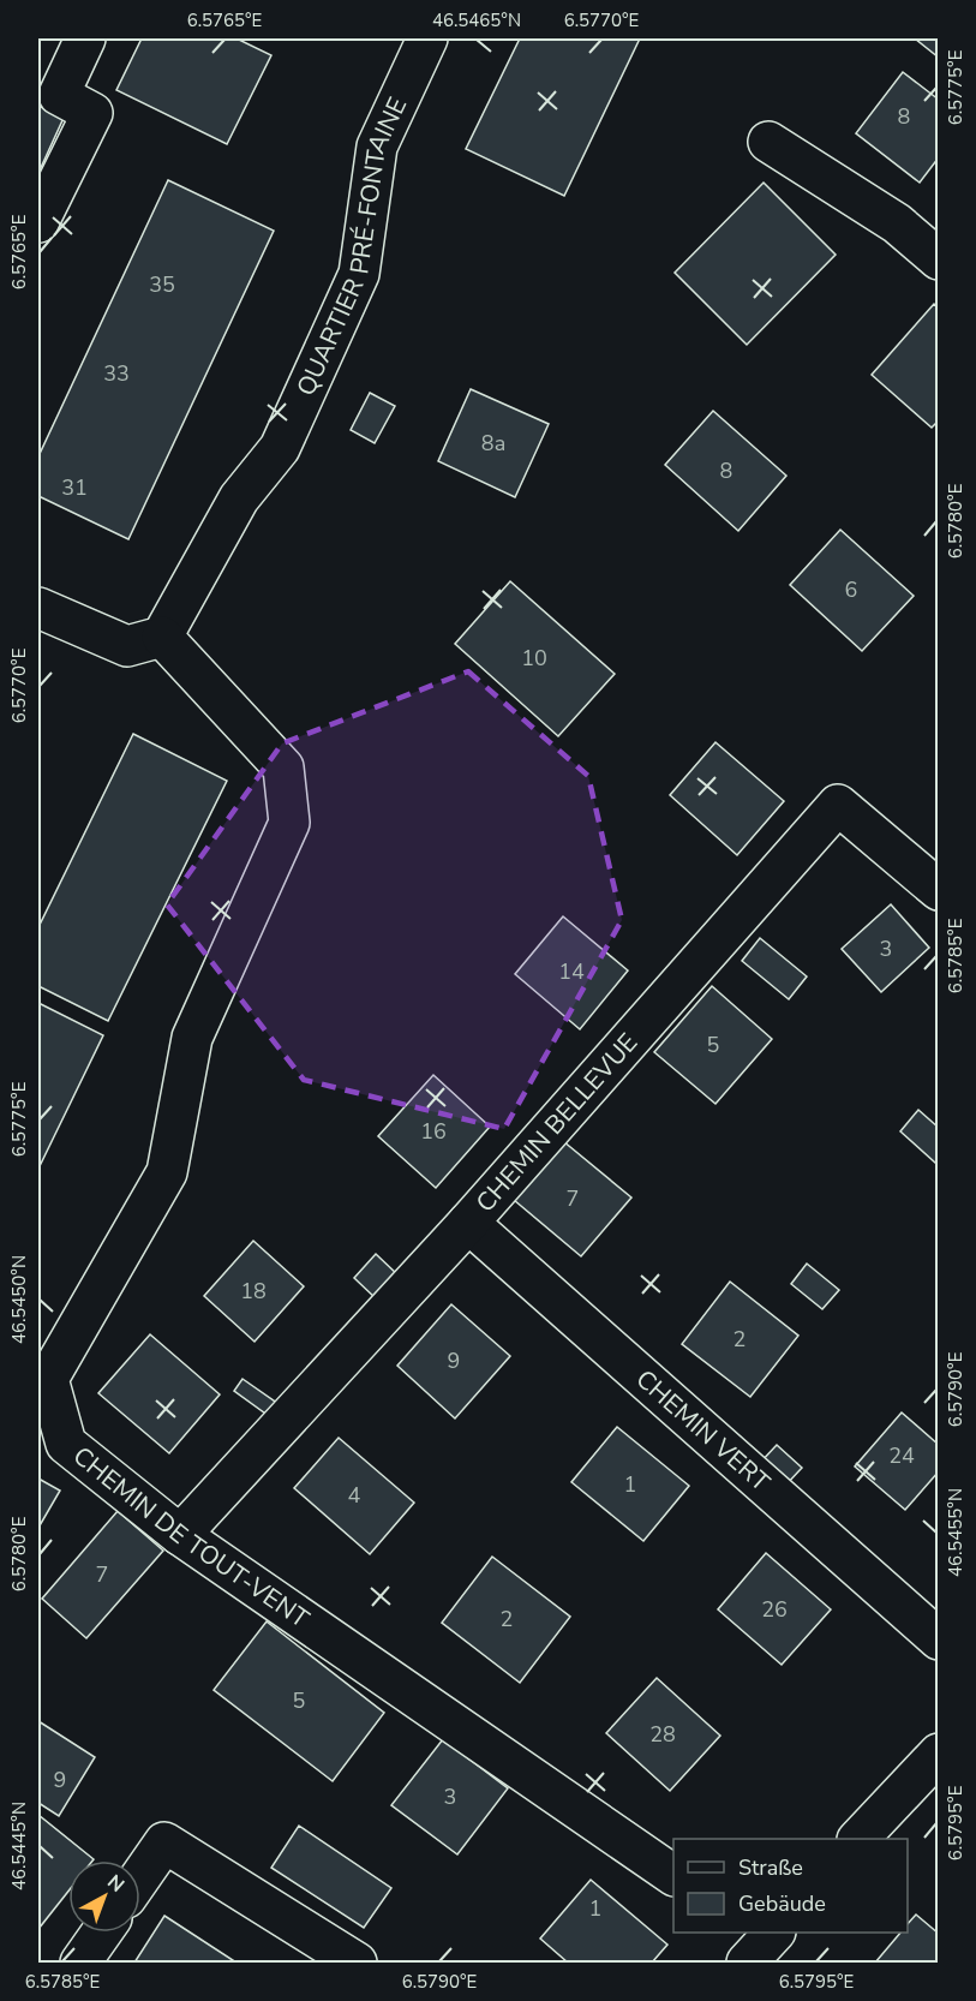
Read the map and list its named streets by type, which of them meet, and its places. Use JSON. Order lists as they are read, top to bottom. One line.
{"streets":{"street":["QUARTIER PRÉ-FONTAINE","CHEMIN BELLEVUE","CHEMIN VERT","CHEMIN DE TOUT-VENT"]},"crossings":[["QUARTIER PRÉ-FONTAINE","CHEMIN DE TOUT-VENT"],["CHEMIN BELLEVUE","CHEMIN VERT"],["CHEMIN BELLEVUE","CHEMIN DE TOUT-VENT"]],"house_numbers":["8","35","33","8a","8","31","6","10","3","14","5","16","7","18","2","9","24","1","4","7","26","2","5","28","9","3","1"],"legend":["Straße","Gebäude"],"north":"top right","coordinates":["6.5765°E","46.5465°N","6.5770°E","6.5775°E","6.5780°E","6.5785°E","46.5450°N","6.5790°E","46.5455°N","6.5795°E","46.5445°N"]}
